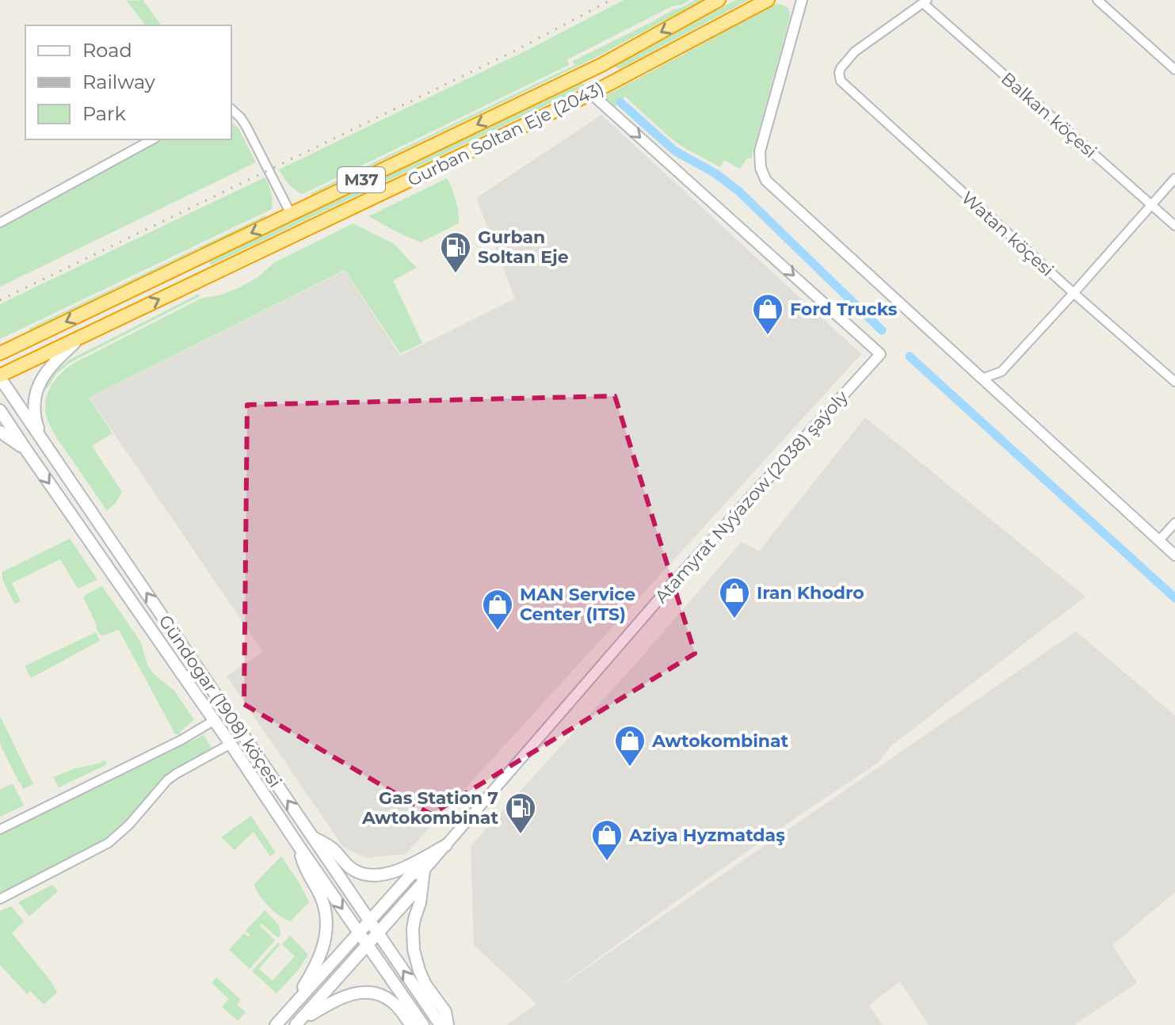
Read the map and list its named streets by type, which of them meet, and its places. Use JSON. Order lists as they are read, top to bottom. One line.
{"streets":{"highway":["Gurban Soltan Eje (2043)","M37"],"main road":["Atamyrat Nyýazow (2038) şaýoly","Gündogar (1908) köçesi"],"street":["Balkan köçesi","Watan köçesi"]},"crossings":[["Balkan köçesi","Watan köçesi"],["Gurban Soltan Eje (2043)","Atamyrat Nyýazow (2038) şaýoly"],["Gurban Soltan Eje (2043)","Gündogar (1908) köçesi"],["Atamyrat Nyýazow (2038) şaýoly","Gündogar (1908) köçesi"]],"places":{"fuel station":["Gurban Soltan Eje","Gas Station 7 Awtokombinat"],"shop":["Ford Trucks","Iran Khodro","MAN Service Center (ITS)","Awtokombinat","Aziya Hyzmatdaş"]},"legend":["Road","Railway","Park"]}
